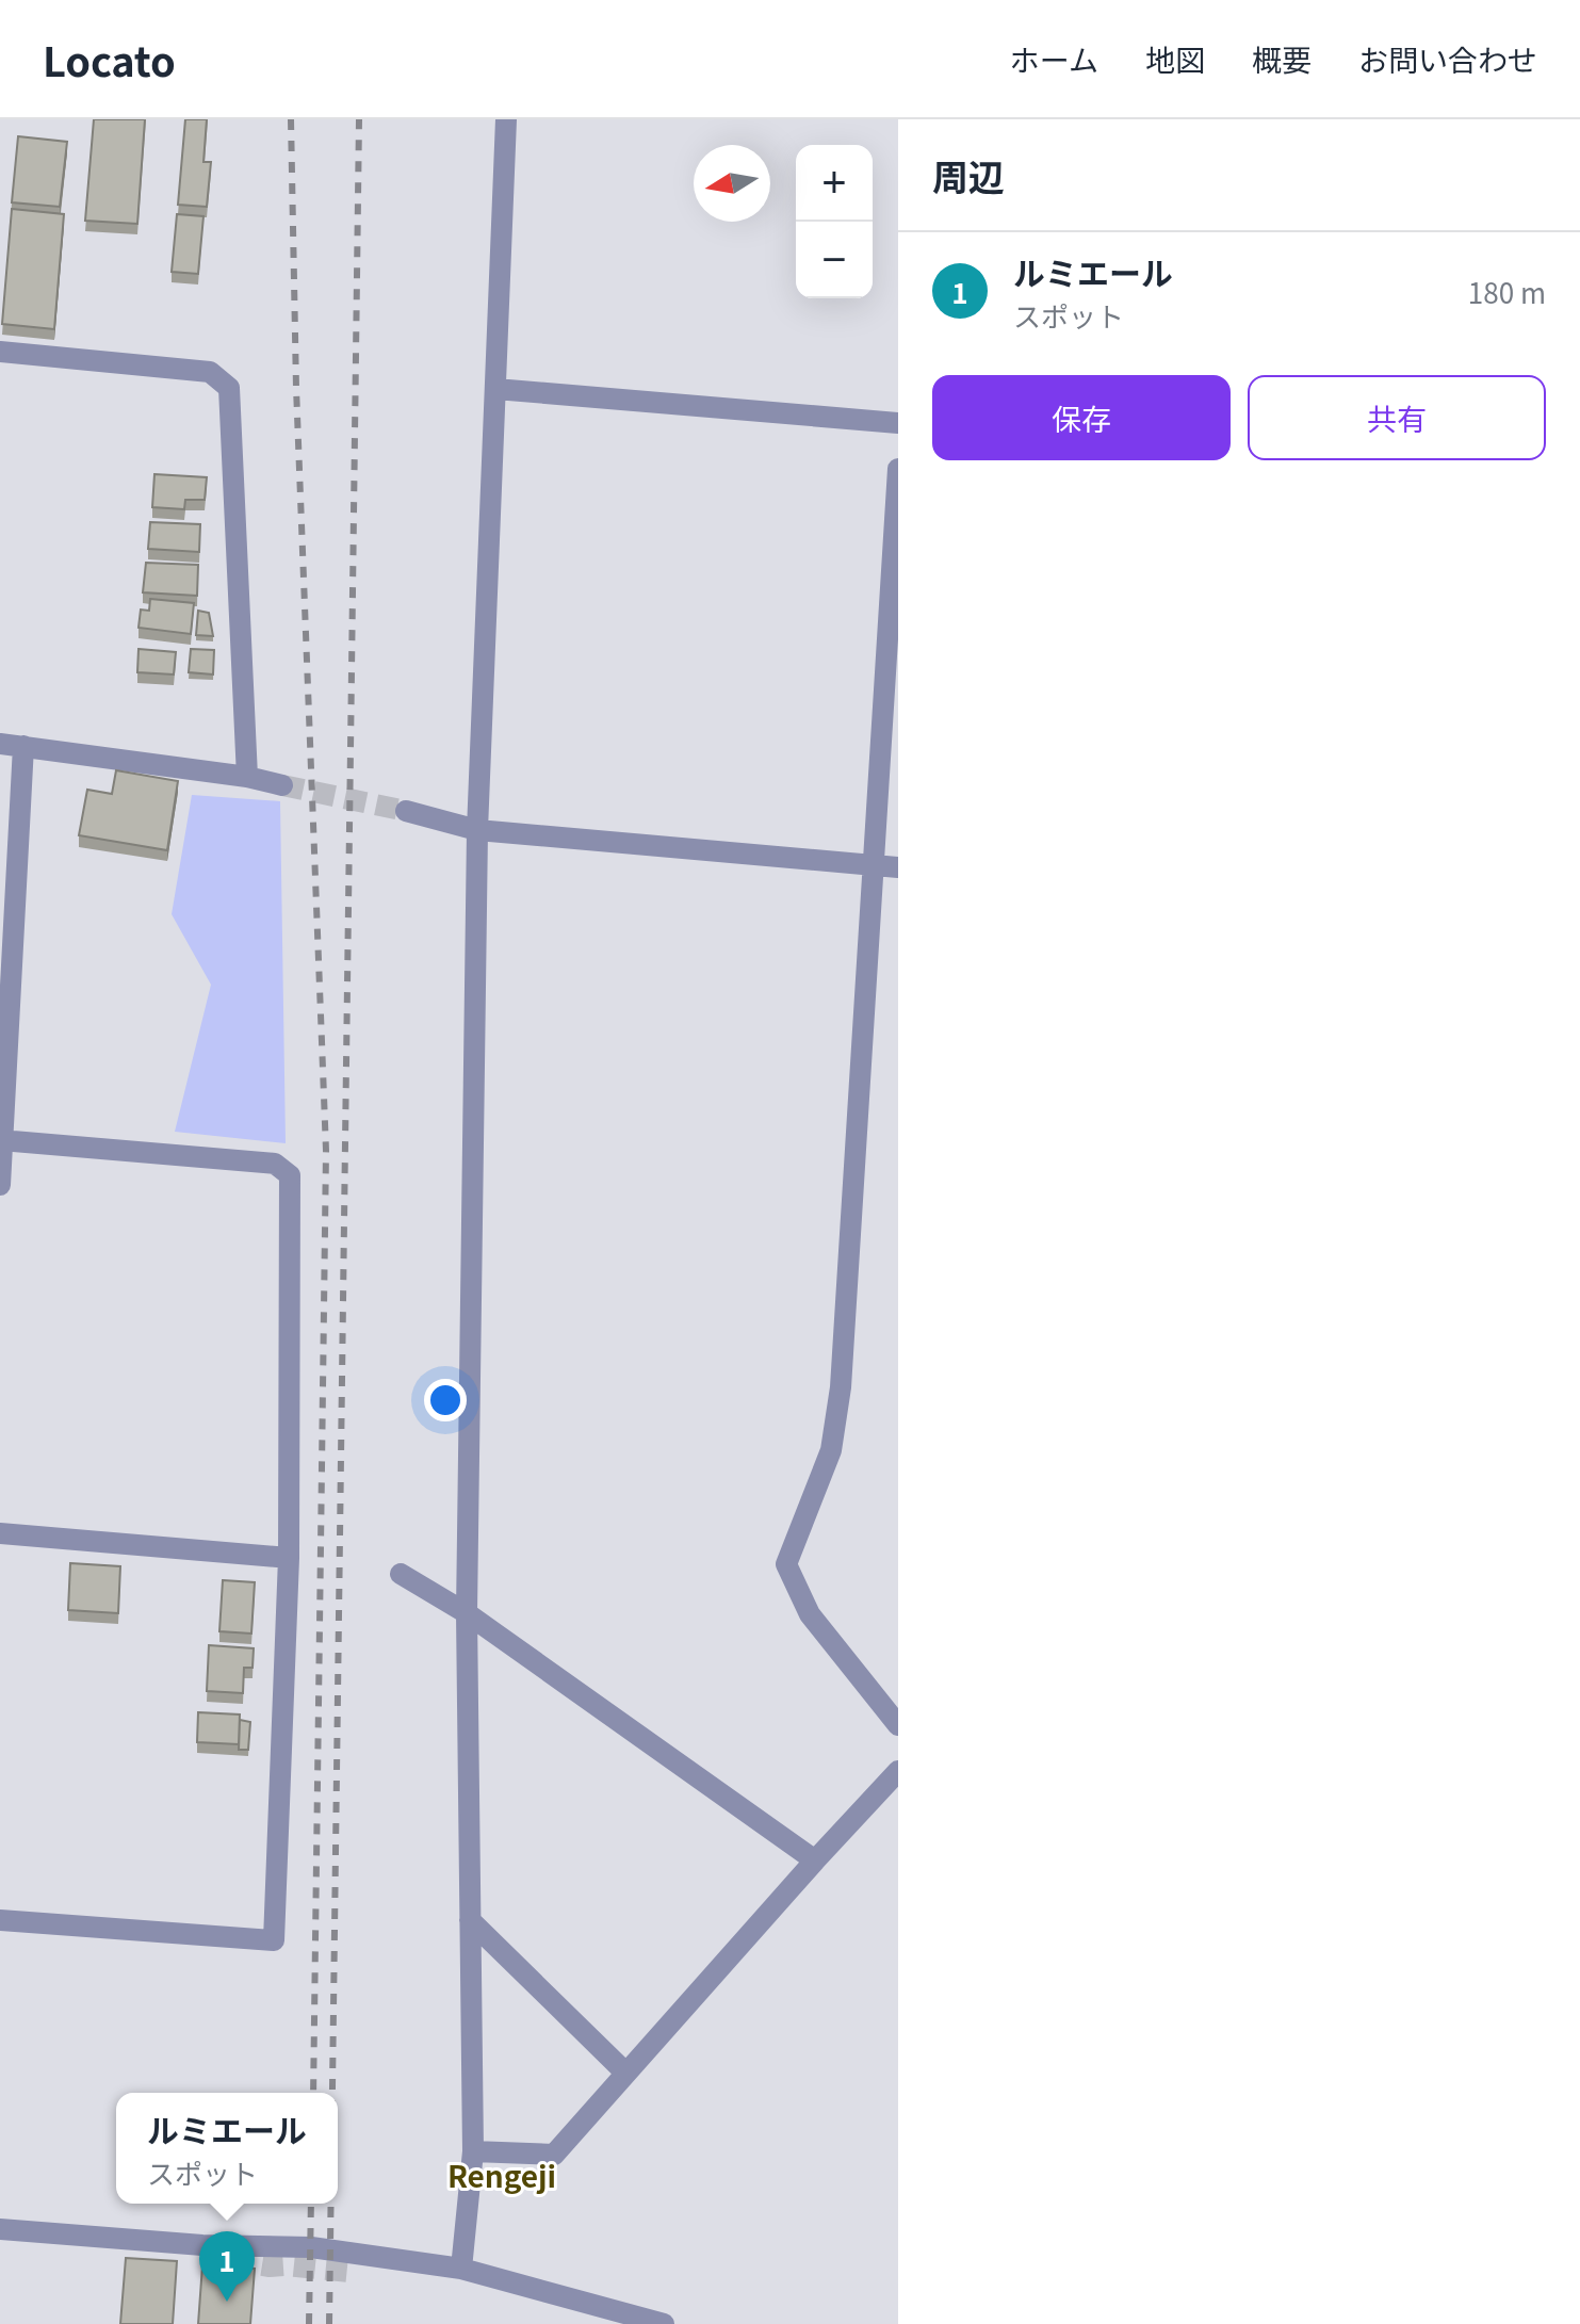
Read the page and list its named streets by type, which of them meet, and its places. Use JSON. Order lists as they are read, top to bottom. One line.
{"districts":["Rengeji"],"north":"left","page":{"header":"Locato","nav":["ホーム","地図","概要","お問い合わせ"],"heading":"周辺","map_buttons":["+","−"],"list":[{"mark":"1","name":"ルミエール","note":"スポット","value":"180 m"}],"buttons":["保存","共有"],"popup":["ルミエール","スポット"],"pins":"1"}}
